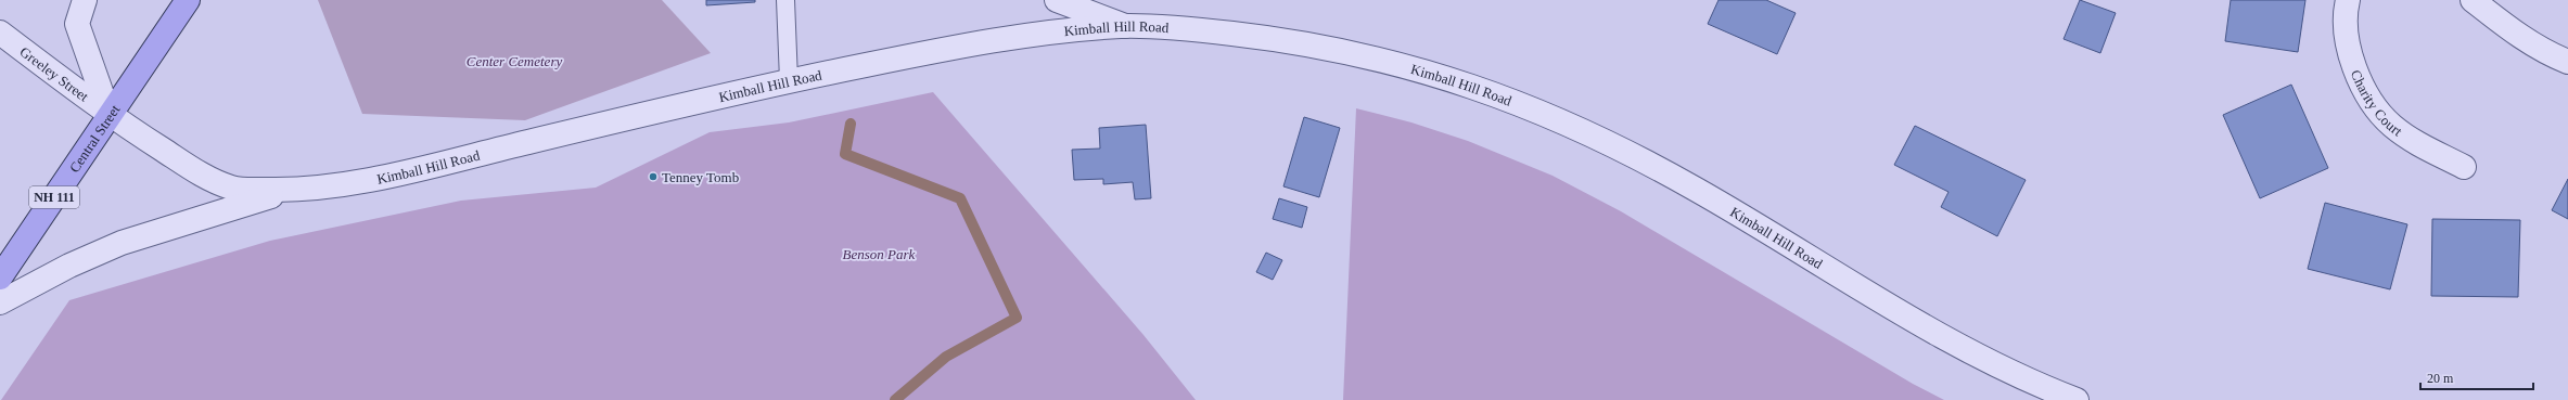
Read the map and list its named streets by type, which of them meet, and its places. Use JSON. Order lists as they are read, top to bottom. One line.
{"streets":{"main road":["Central Street","NH 111"],"street":["Kimball Hill Road","Greeley Street","Charity Court"]},"crossings":[["Kimball Hill Road","Greeley Street"],["Kimball Hill Road","Central Street"],["Greeley Street","Central Street"]],"parks":["Center Cemetery","Benson Park"],"places":["Tenney Tomb"],"scale_bar":"20 m"}
